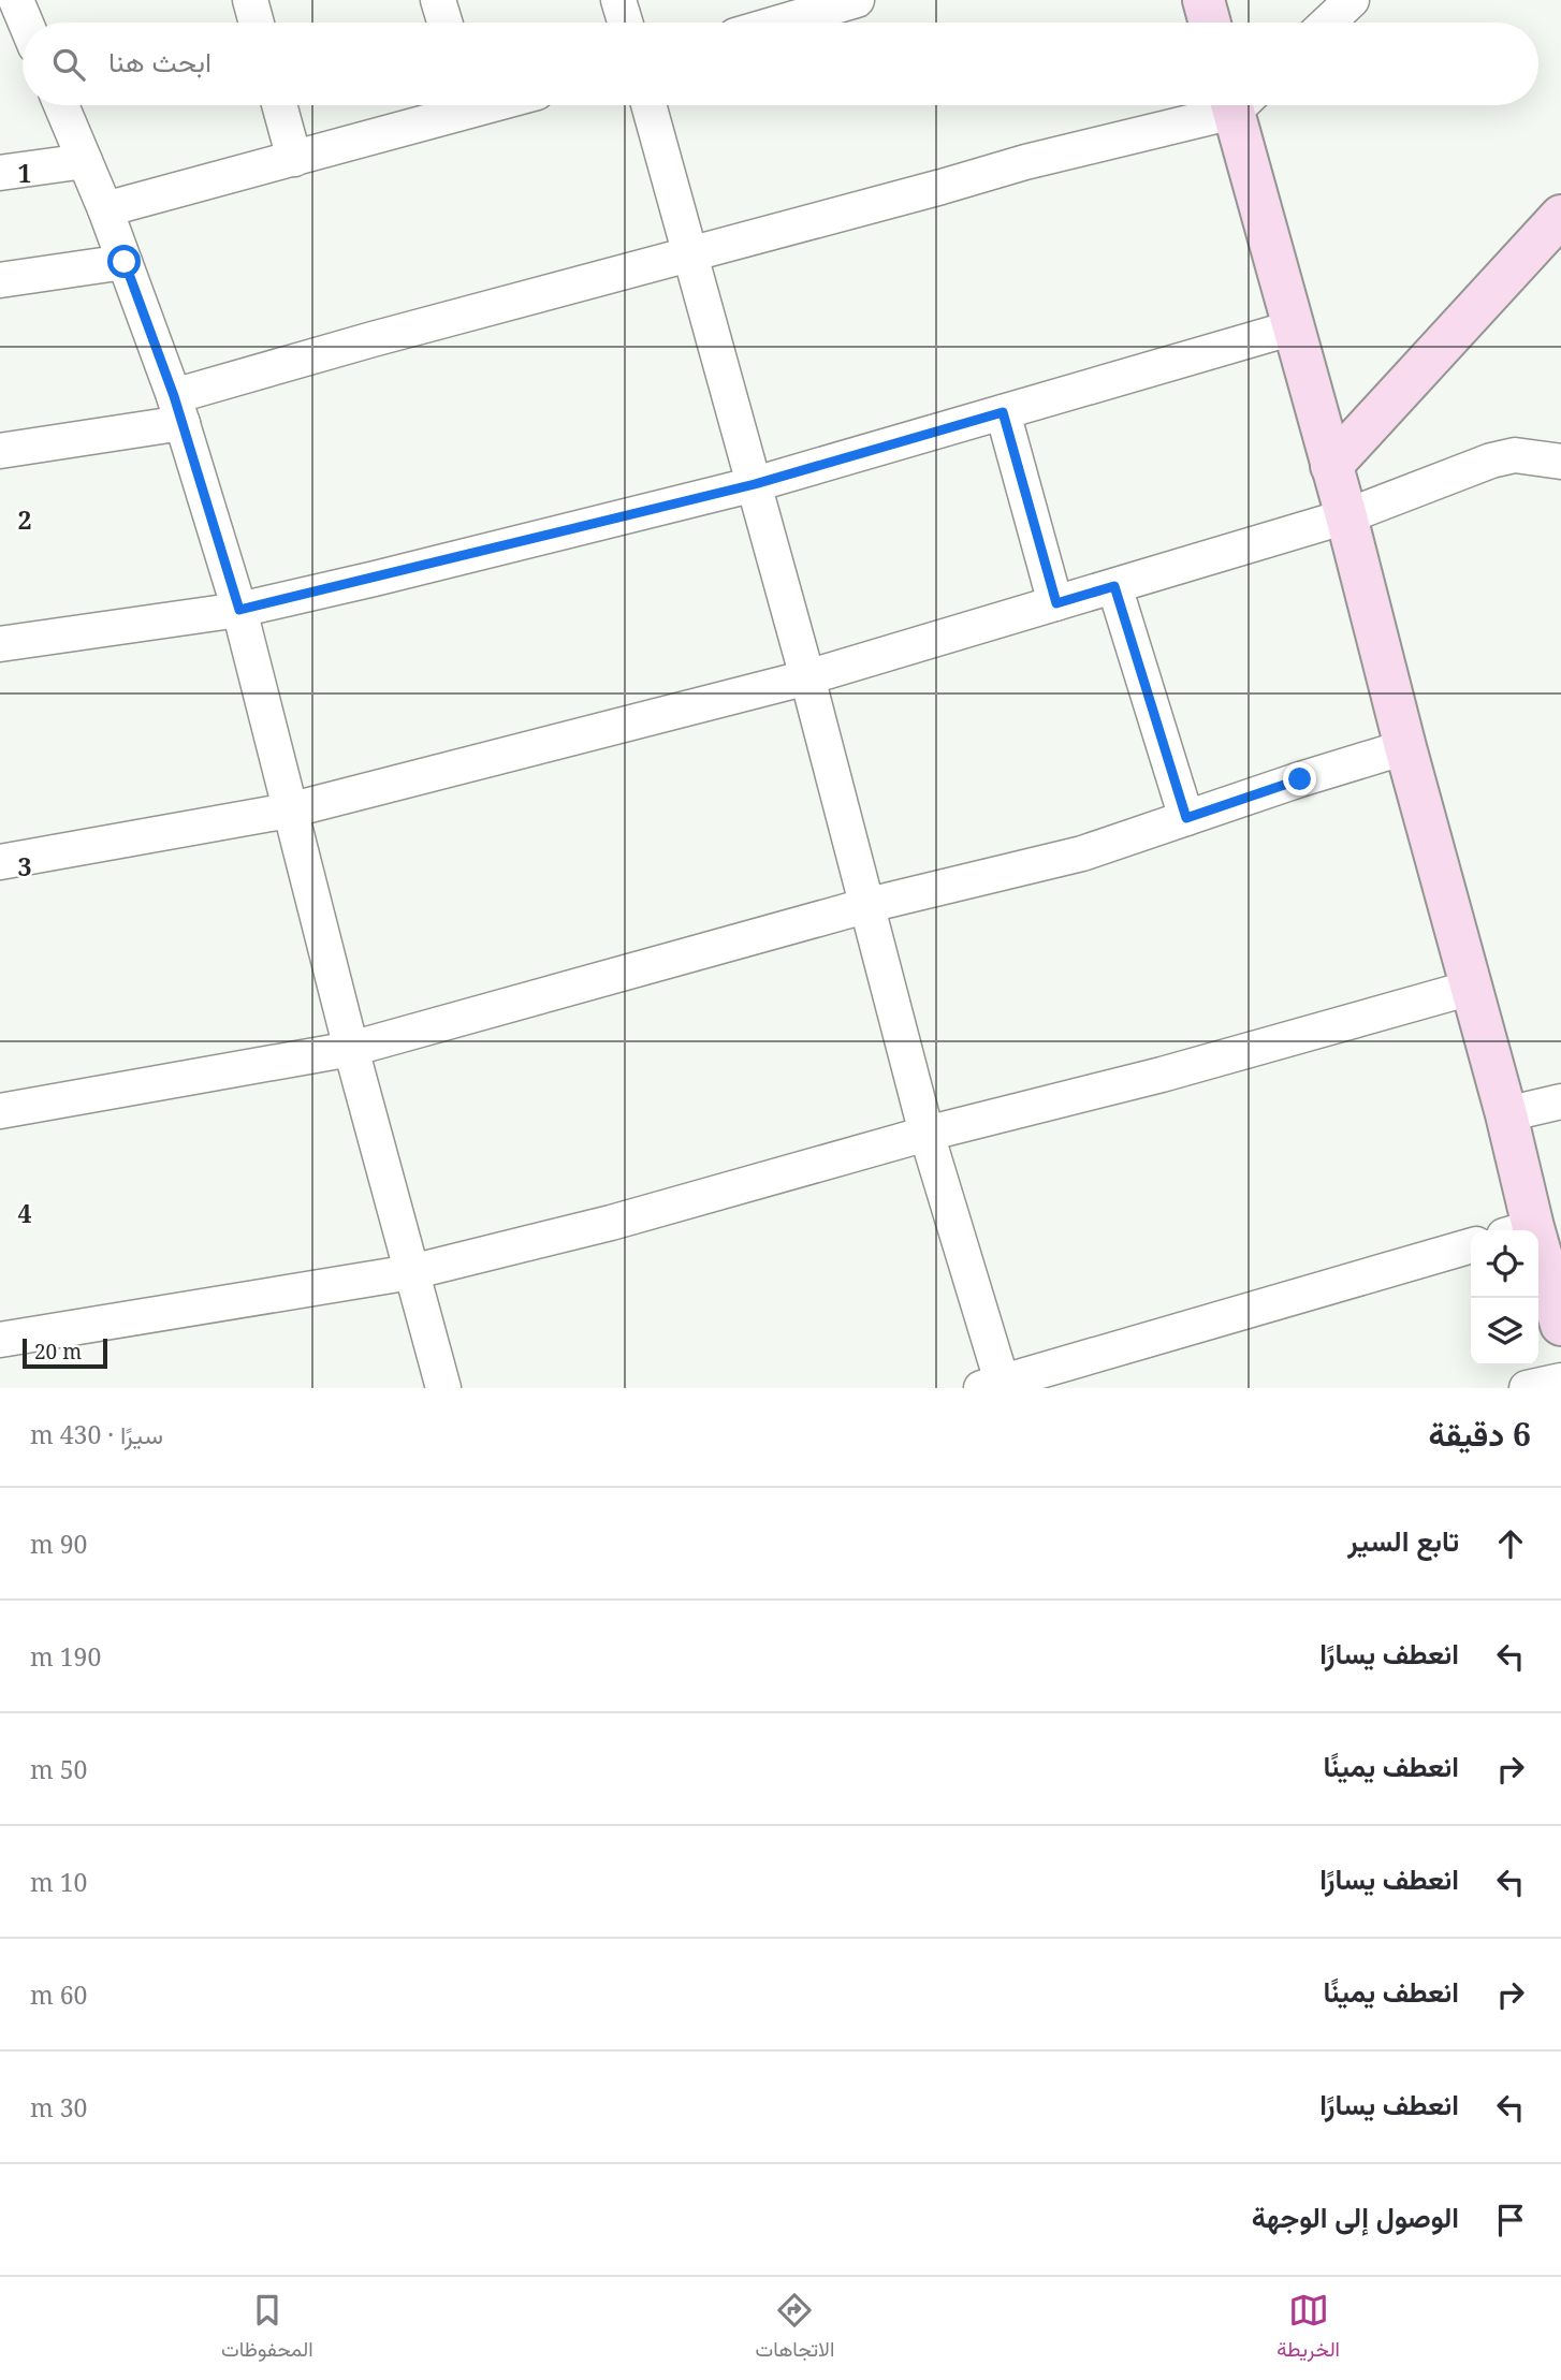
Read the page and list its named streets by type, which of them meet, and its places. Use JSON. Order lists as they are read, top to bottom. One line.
{"scale_bar":"20 m","page":{"search":"ابحث هنا","scale":"20 m","heading":["6 دقيقة","سيرًا · 430 m"],"list":[["تابع السير","90 m"],["انعطف يسارًا","190 m"],["انعطف يمينًا","50 m"],["انعطف يسارًا","10 m"],["انعطف يمينًا","60 m"],["انعطف يسارًا","30 m"],"الوصول إلى الوجهة"],"nav":["الخريطة","الاتجاهات","المحفوظات"]},"grid":{"rows":["1","2","3","4"]}}
